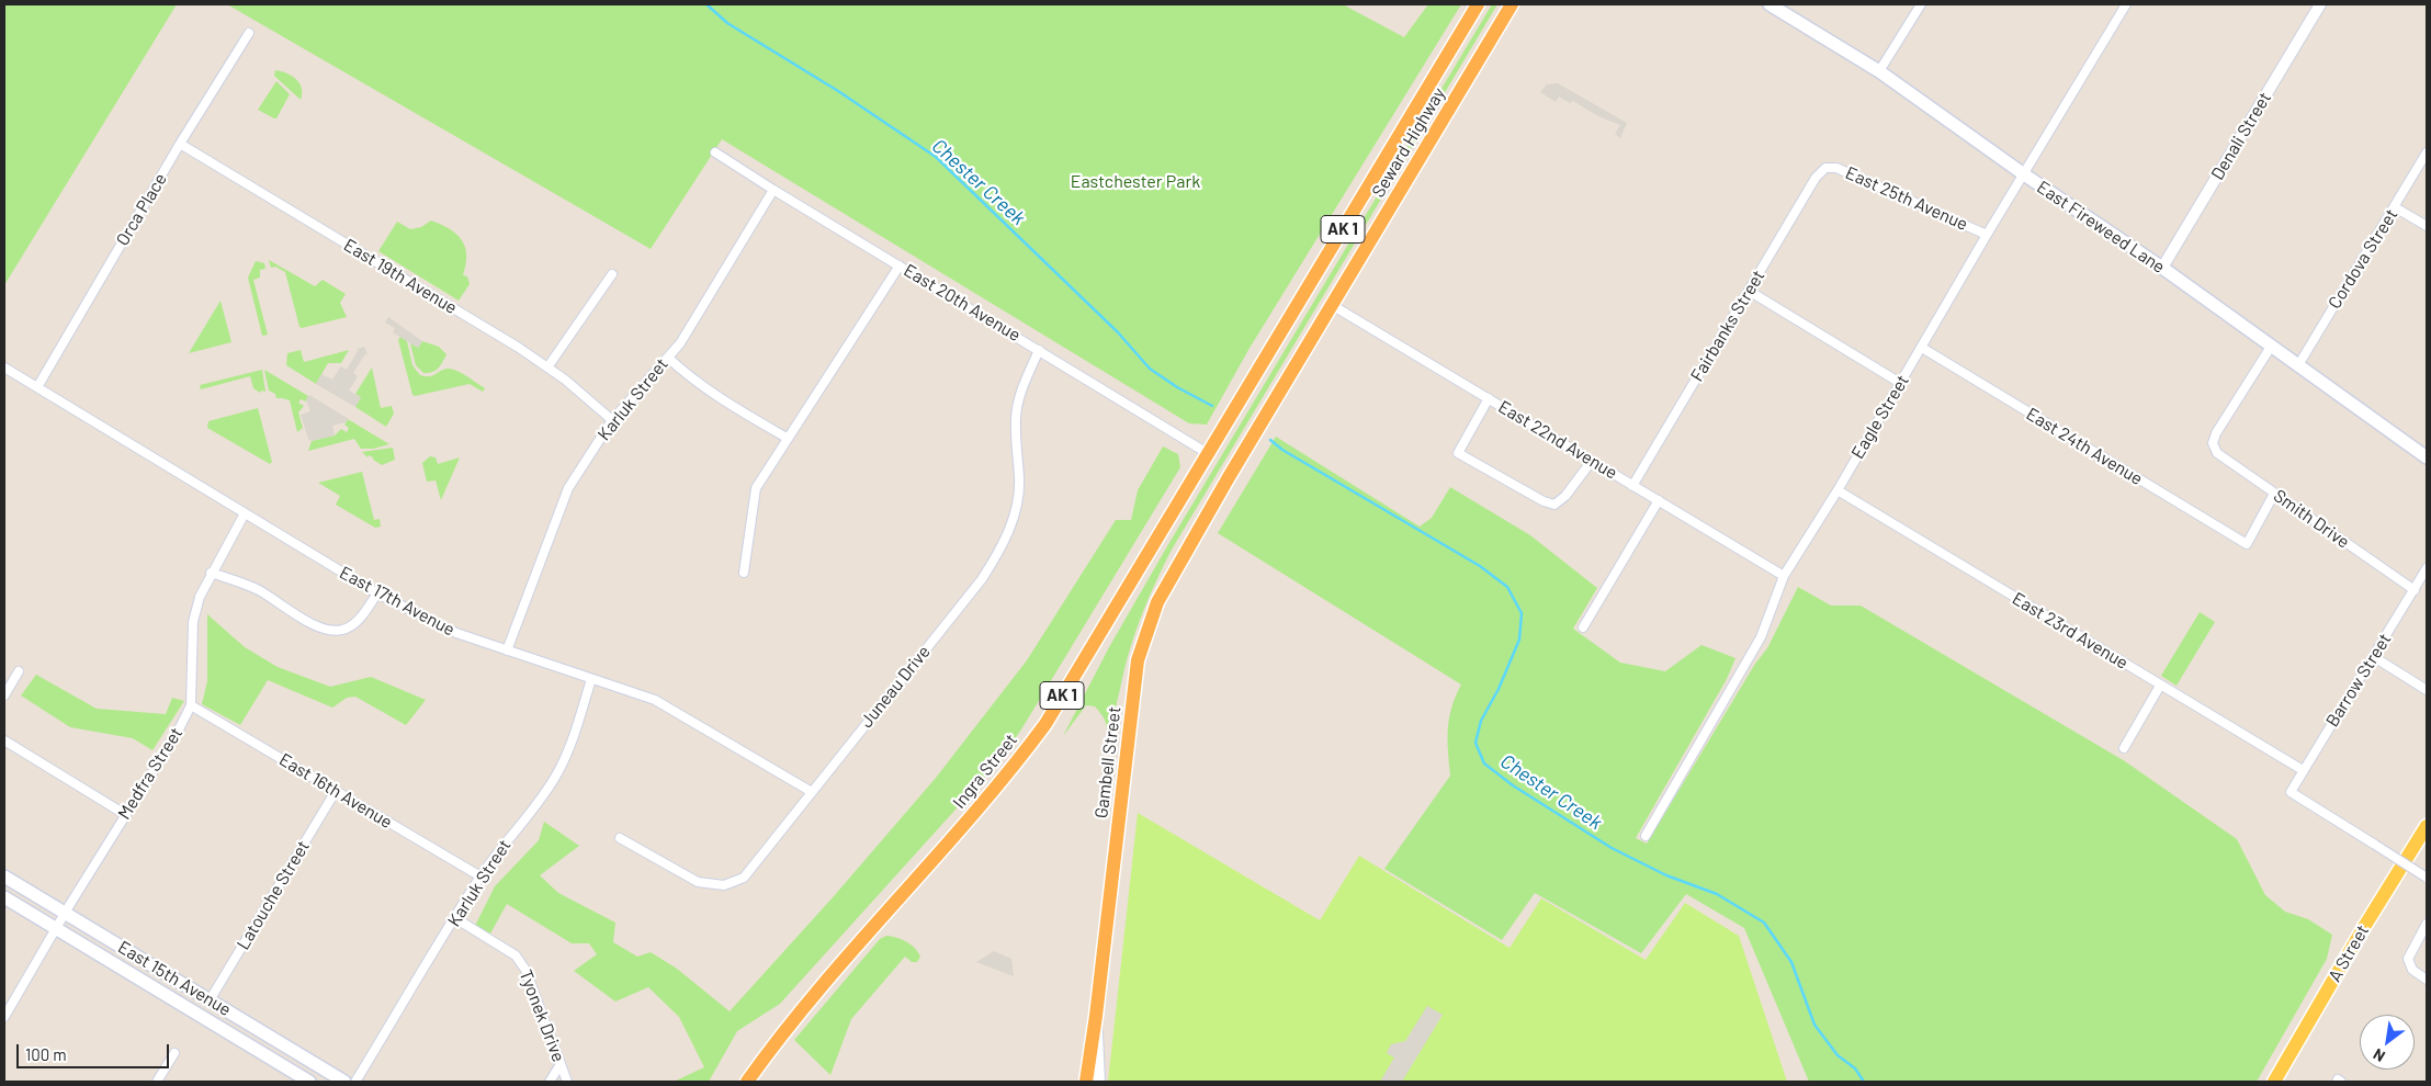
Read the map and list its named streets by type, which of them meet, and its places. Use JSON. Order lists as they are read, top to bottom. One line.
{"streets":{"highway":["Seward Highway","AK 1","Gambell Street","Ingra Street"],"main road":["East Fireweed Lane","A Street","East 15th Avenue"],"street":["Denali Street","East 25th Avenue","Orca Place","Cordova Street","East 19th Avenue","East 20th Avenue","Fairbanks Street","Karluk Street","Eagle Street","East 22nd Avenue","East 24th Avenue","Smith Drive","East 17th Avenue","East 23rd Avenue","Barrow Street","Juneau Drive","Medfra Street","East 16th Avenue","Latouche Street","Tyonek Drive"]},"crossings":[["Denali Street","East Fireweed Lane"],["Seward Highway","East 20th Avenue"],["Seward Highway","East 22nd Avenue"],["Seward Highway","Gambell Street"],["Seward Highway","Ingra Street"],["East 25th Avenue","Fairbanks Street"],["East 25th Avenue","Eagle Street"],["Orca Place","East 19th Avenue"],["Orca Place","East 17th Avenue"],["East Fireweed Lane","Cordova Street"],["East Fireweed Lane","Eagle Street"],["East Fireweed Lane","Smith Drive"],["East 19th Avenue","Karluk Street"],["East 20th Avenue","Karluk Street"],["East 20th Avenue","Juneau Drive"],["East 20th Avenue","Ingra Street"],["Fairbanks Street","East 22nd Avenue"],["Karluk Street","East 17th Avenue"],["Karluk Street","East 16th Avenue"],["Karluk Street","Tyonek Drive"],["Eagle Street","East 22nd Avenue"],["Eagle Street","East 24th Avenue"],["Eagle Street","East 23rd Avenue"],["East 24th Avenue","Smith Drive"],["Smith Drive","Barrow Street"],["East 17th Avenue","Juneau Drive"],["East 17th Avenue","Medfra Street"],["East 23rd Avenue","Barrow Street"],["Medfra Street","East 16th Avenue"],["Medfra Street","East 15th Avenue"],["East 16th Avenue","Latouche Street"],["Latouche Street","East 15th Avenue"]],"water":["Chester Creek"],"parks":["Eastchester Park"],"scale_bar":"100 m","north":"bottom left"}
